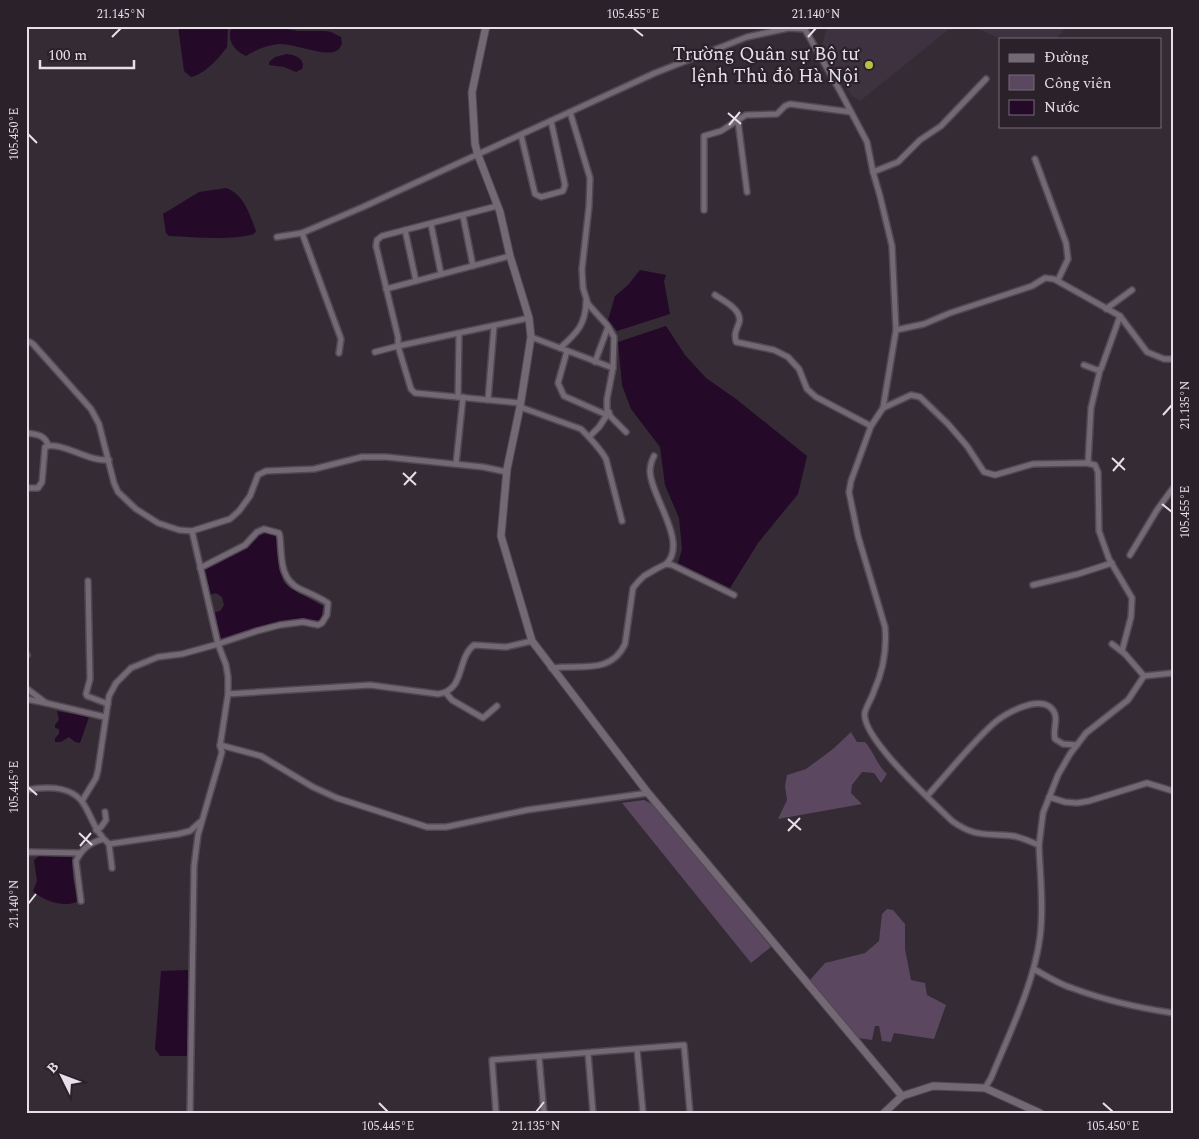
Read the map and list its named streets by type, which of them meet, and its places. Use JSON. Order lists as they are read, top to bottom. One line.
{"places":["Trường Quân sự Bộ tư lệnh Thủ đô Hà Nội"],"legend":["Đường","Công viên","Nước"],"scale_bar":"100 m","north":"top left","coordinates":["21.145°N","105.455°E","21.140°N","105.450°E","21.135°N","105.445°E"]}
